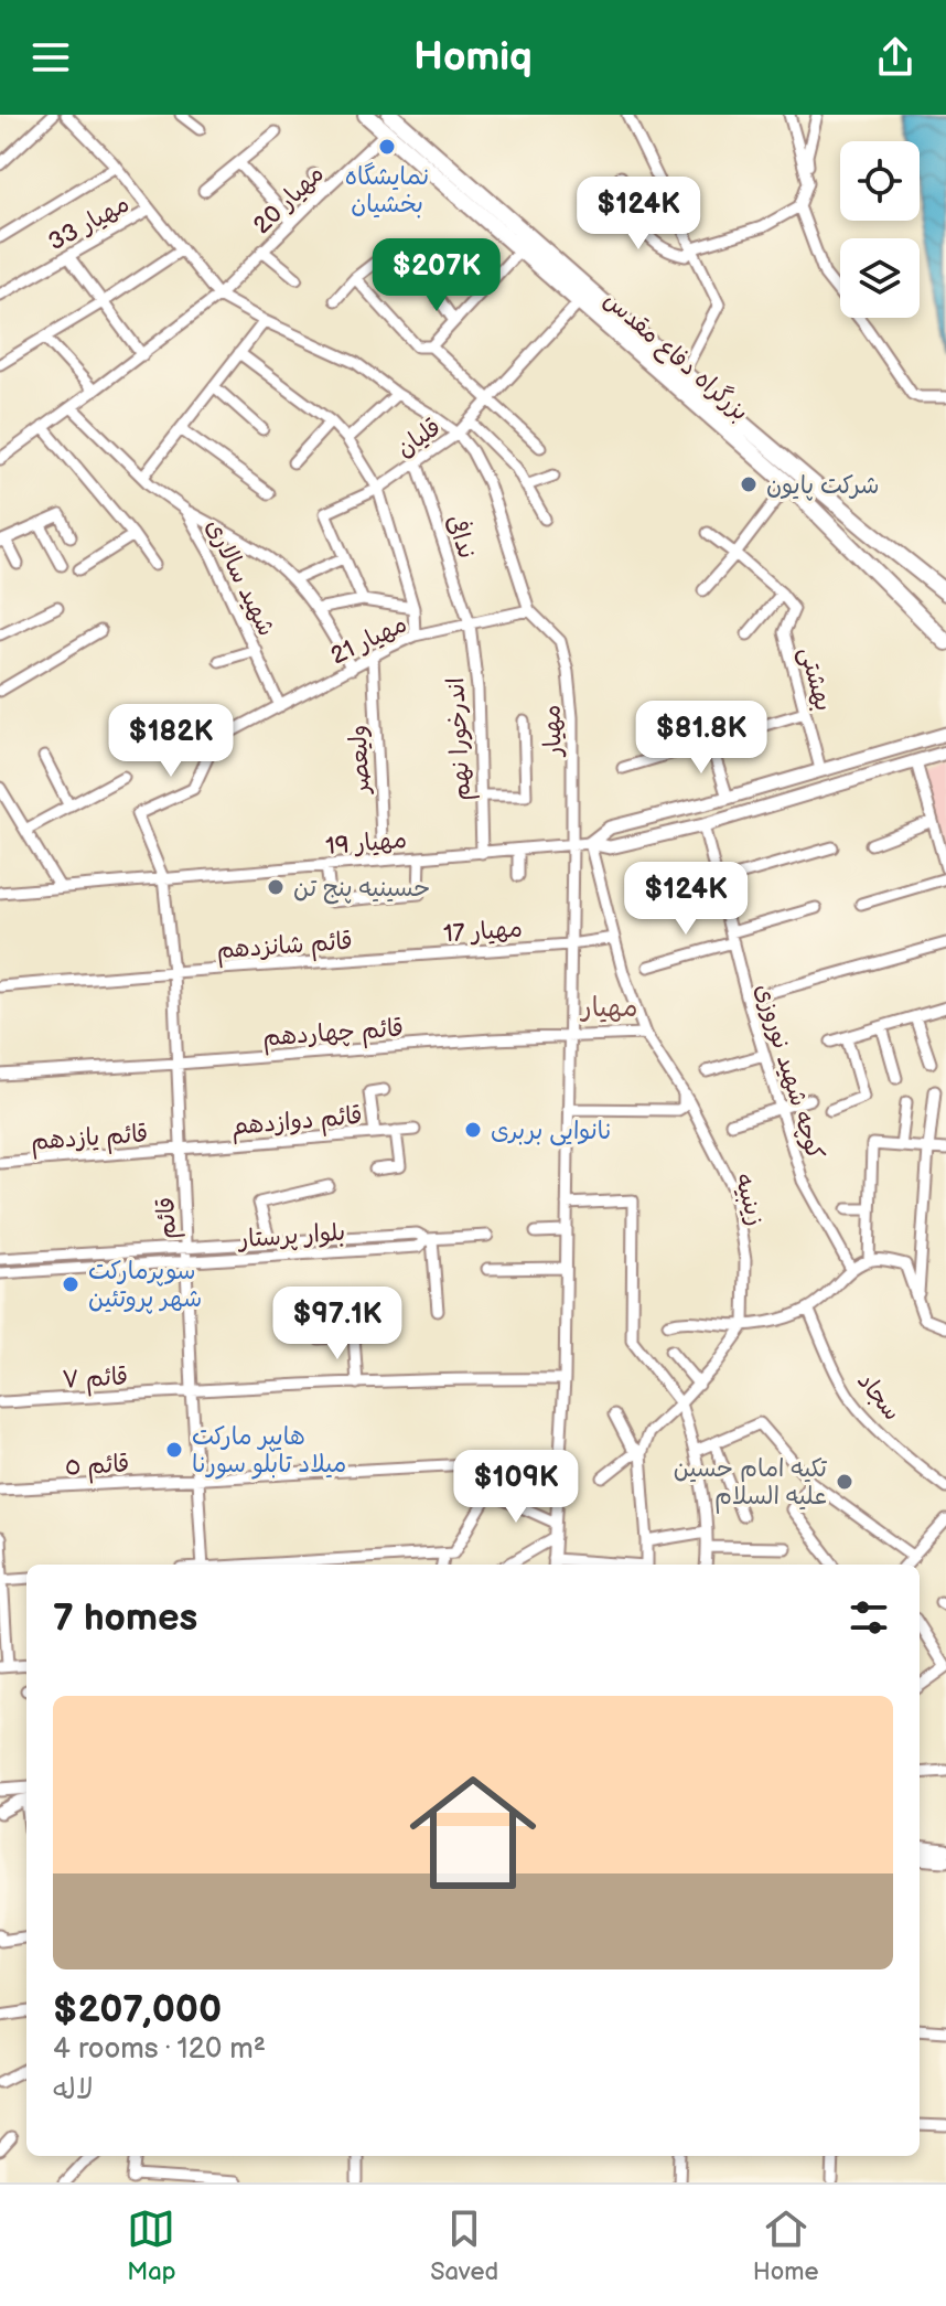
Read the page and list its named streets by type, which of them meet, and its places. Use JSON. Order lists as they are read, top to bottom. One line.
{"streets":{"highway":["بزرگراه دفاع مقدس"],"street":["مهیار 20","مهیار 33","قلیان","ندافی","شهید سالاری","مهیار 21","بهشتی","مهیار","اندرخورا نهم","ولیعصر","مهیار 19","مهیار 17","قائم شانزدهم","قائم چهاردهم","کوچه شهید نوروزی","قائم دوازدهم","قائم یازدهم","زینبیه","قائم","بلوار پرستار","قائم ٧","سجاد","قائم ٥"]},"crossings":[["مهیار 20","بزرگراه دفاع مقدس"],["مهیار 20","شهید سالاری"],["مهیار 20","مهیار"],["مهیار 33","مهیار"],["بزرگراه دفاع مقدس","قلیان"],["قلیان","ندافی"],["قلیان","مهیار"],["ندافی","مهیار 21"],["ندافی","اندرخورا نهم"],["شهید سالاری","مهیار 21"],["مهیار 21","مهیار"],["مهیار 21","اندرخورا نهم"],["مهیار 21","ولیعصر"],["مهیار 21","مهیار 19"],["مهیار 21","قائم"],["مهیار","مهیار 19"],["مهیار","مهیار 17"],["مهیار","قائم چهاردهم"],["مهیار","قائم ٧"],["اندرخورا نهم","مهیار 19"],["ولیعصر","مهیار 19"],["مهیار 19","زینبیه"],["مهیار 19","قائم"],["مهیار 17","قائم شانزدهم"],["مهیار 17","زینبیه"],["قائم شانزدهم","قائم"],["قائم چهاردهم","زینبیه"],["قائم چهاردهم","قائم"],["قائم دوازدهم","قائم یازدهم"],["قائم دوازدهم","قائم"],["قائم یازدهم","قائم"],["قائم","بلوار پرستار"],["قائم","قائم ٧"],["قائم","قائم ٥"]],"districts":["مهیار"],"places":["نمایشگاه بخشیان","شرکت پایون","حسینیه پنج تن","نانوایی بربری","سوپرمارکت شهر پروتئین","هایپر مارکت میلاد تابلو سورنا","تکیه امام حسین علیه السلام"],"page":{"header":"Homiq","price":["$124K","$207K","$81.8K","$182K","$124K","$97.1K","$109K"],"heading":"7 homes","list":[{"name":"$207,000","note":"4 rooms · 120 m² · لاله"}],"tabs":["Map","Saved","Home"]}}
